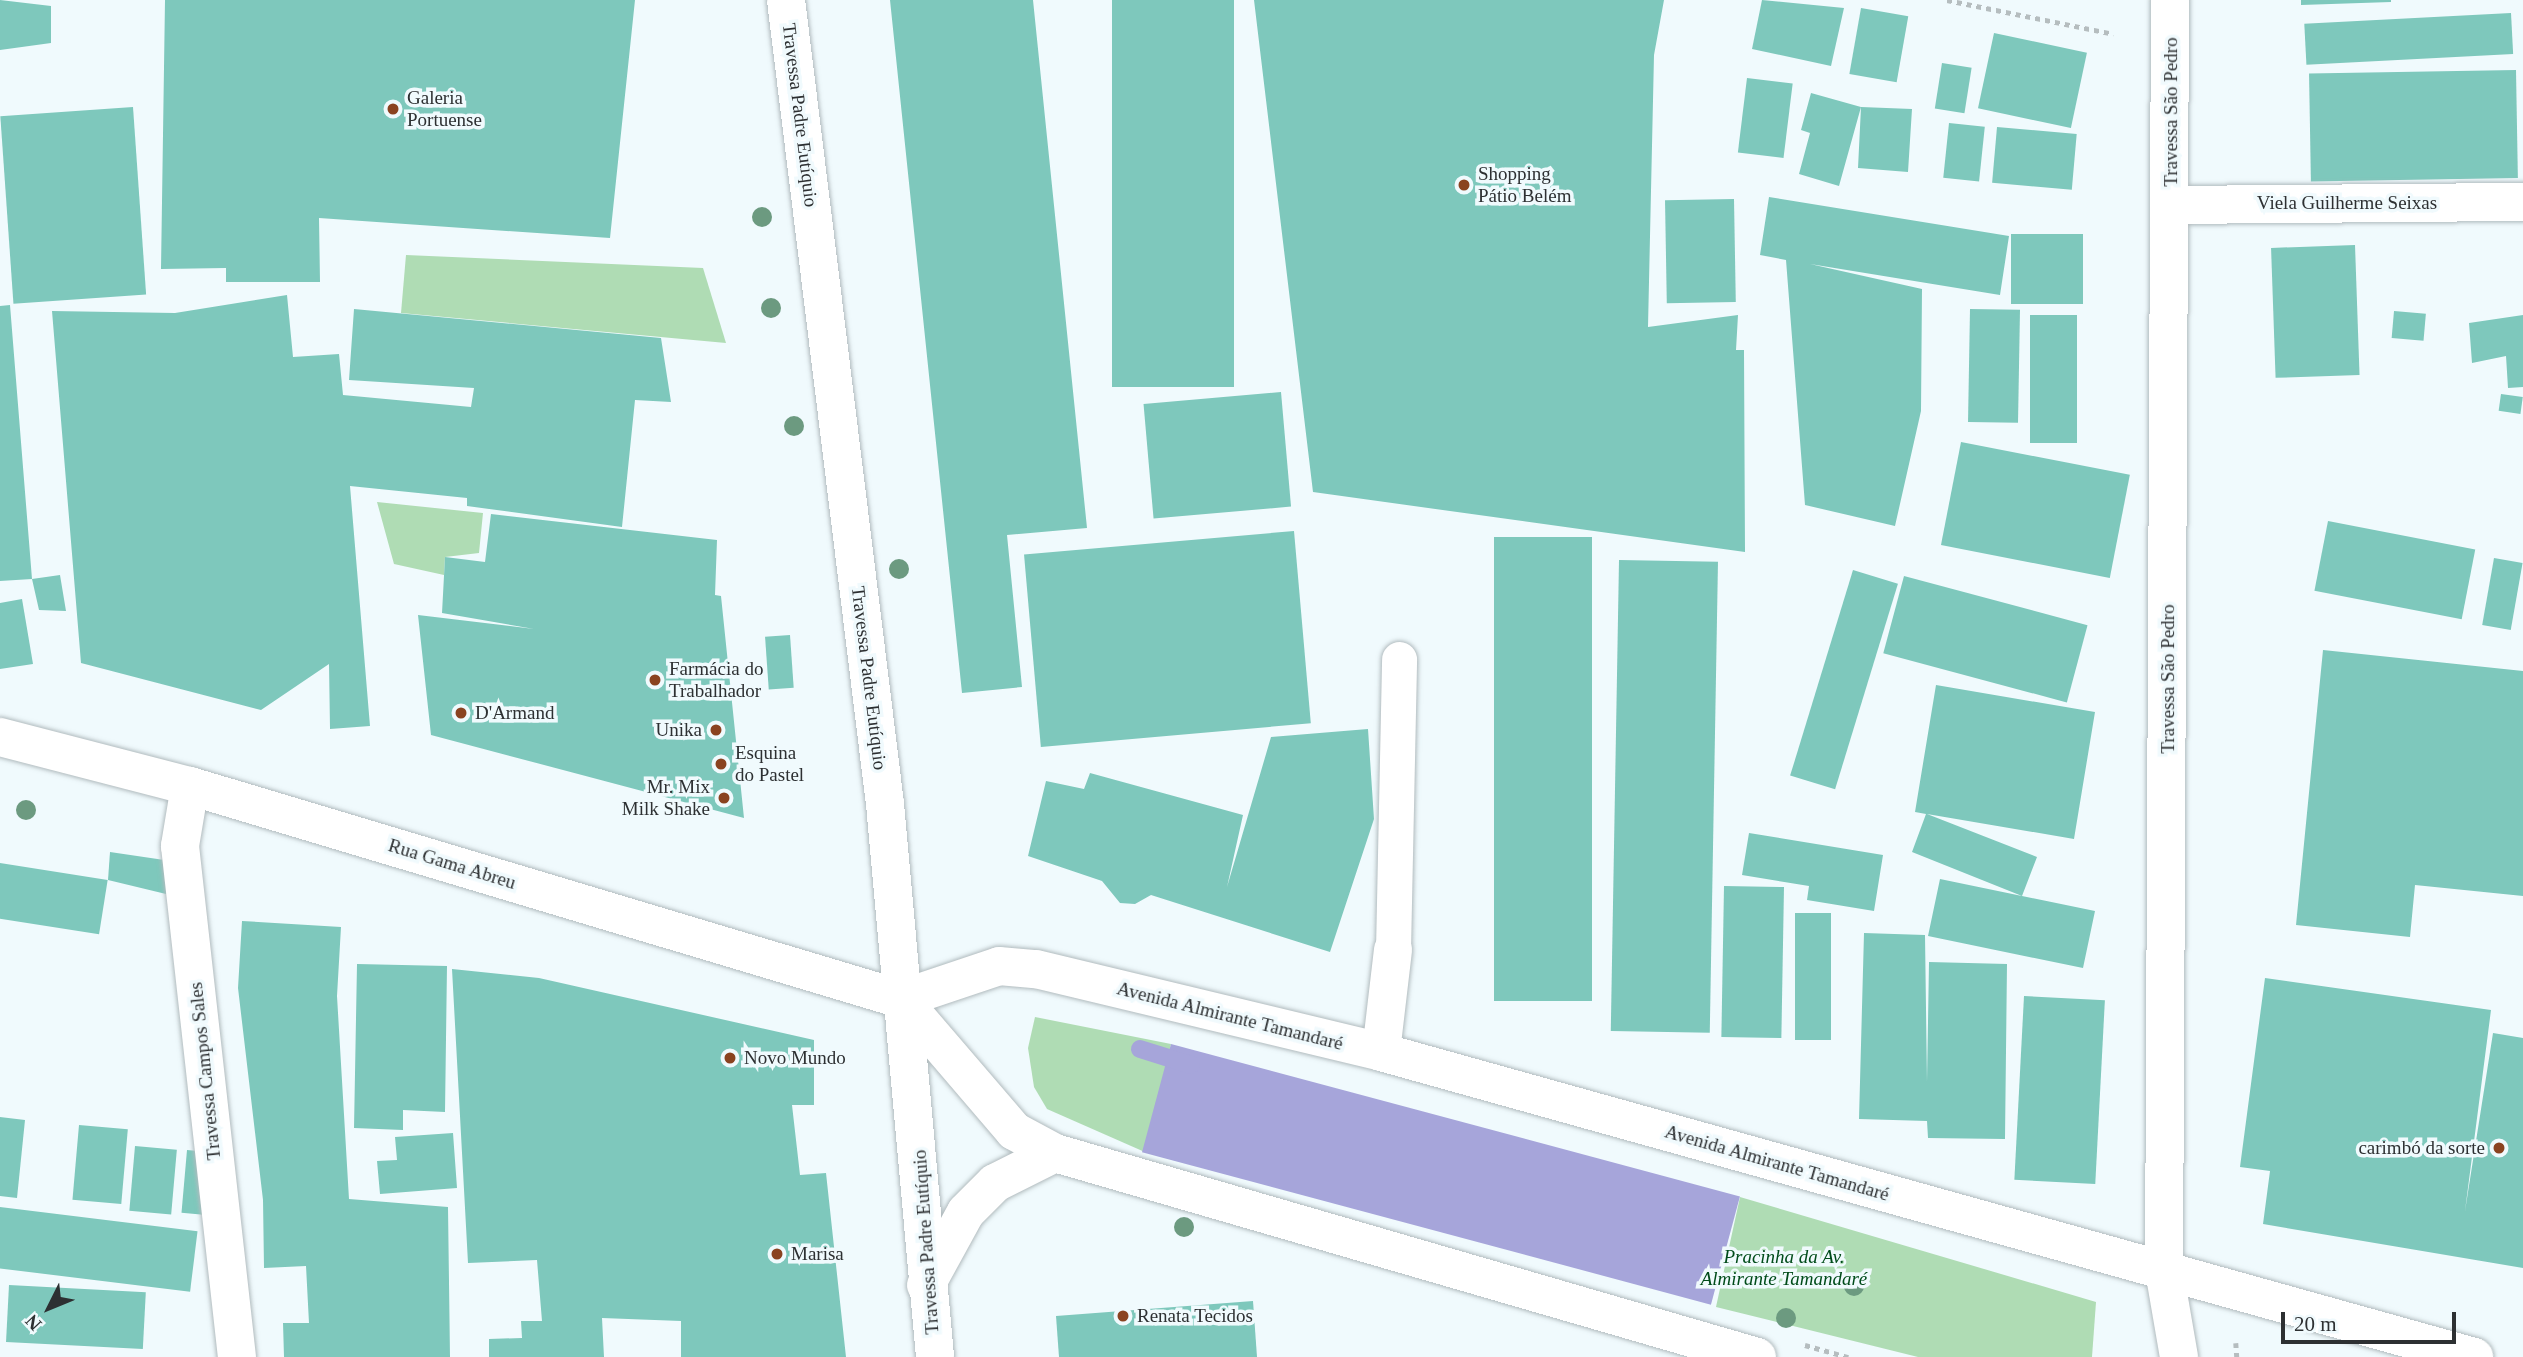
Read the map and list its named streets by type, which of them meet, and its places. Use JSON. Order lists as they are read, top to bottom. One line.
{"streets":{"main road":["Travessa São Pedro","Travessa Padre Eutíquio","Viela Guilherme Seixas","Rua Gama Abreu","Avenida Almirante Tamandaré","Travessa Campos Sales"]},"crossings":[["Travessa São Pedro","Viela Guilherme Seixas"],["Travessa São Pedro","Avenida Almirante Tamandaré"],["Travessa Padre Eutíquio","Rua Gama Abreu"],["Travessa Padre Eutíquio","Avenida Almirante Tamandaré"],["Rua Gama Abreu","Avenida Almirante Tamandaré"],["Rua Gama Abreu","Travessa Campos Sales"]],"parks":["Pracinha da Av. Almirante Tamandaré"],"places":["Galeria Portuense","Shopping Pátio Belém","Farmácia do Trabalhador","D'Armand","Unika","Esquina do Pastel","Mr. Mix Milk Shake","Novo Mundo","carimbó da sorte","Marisa","Renata Tecidos"],"scale_bar":"20 m","north":"bottom left"}
